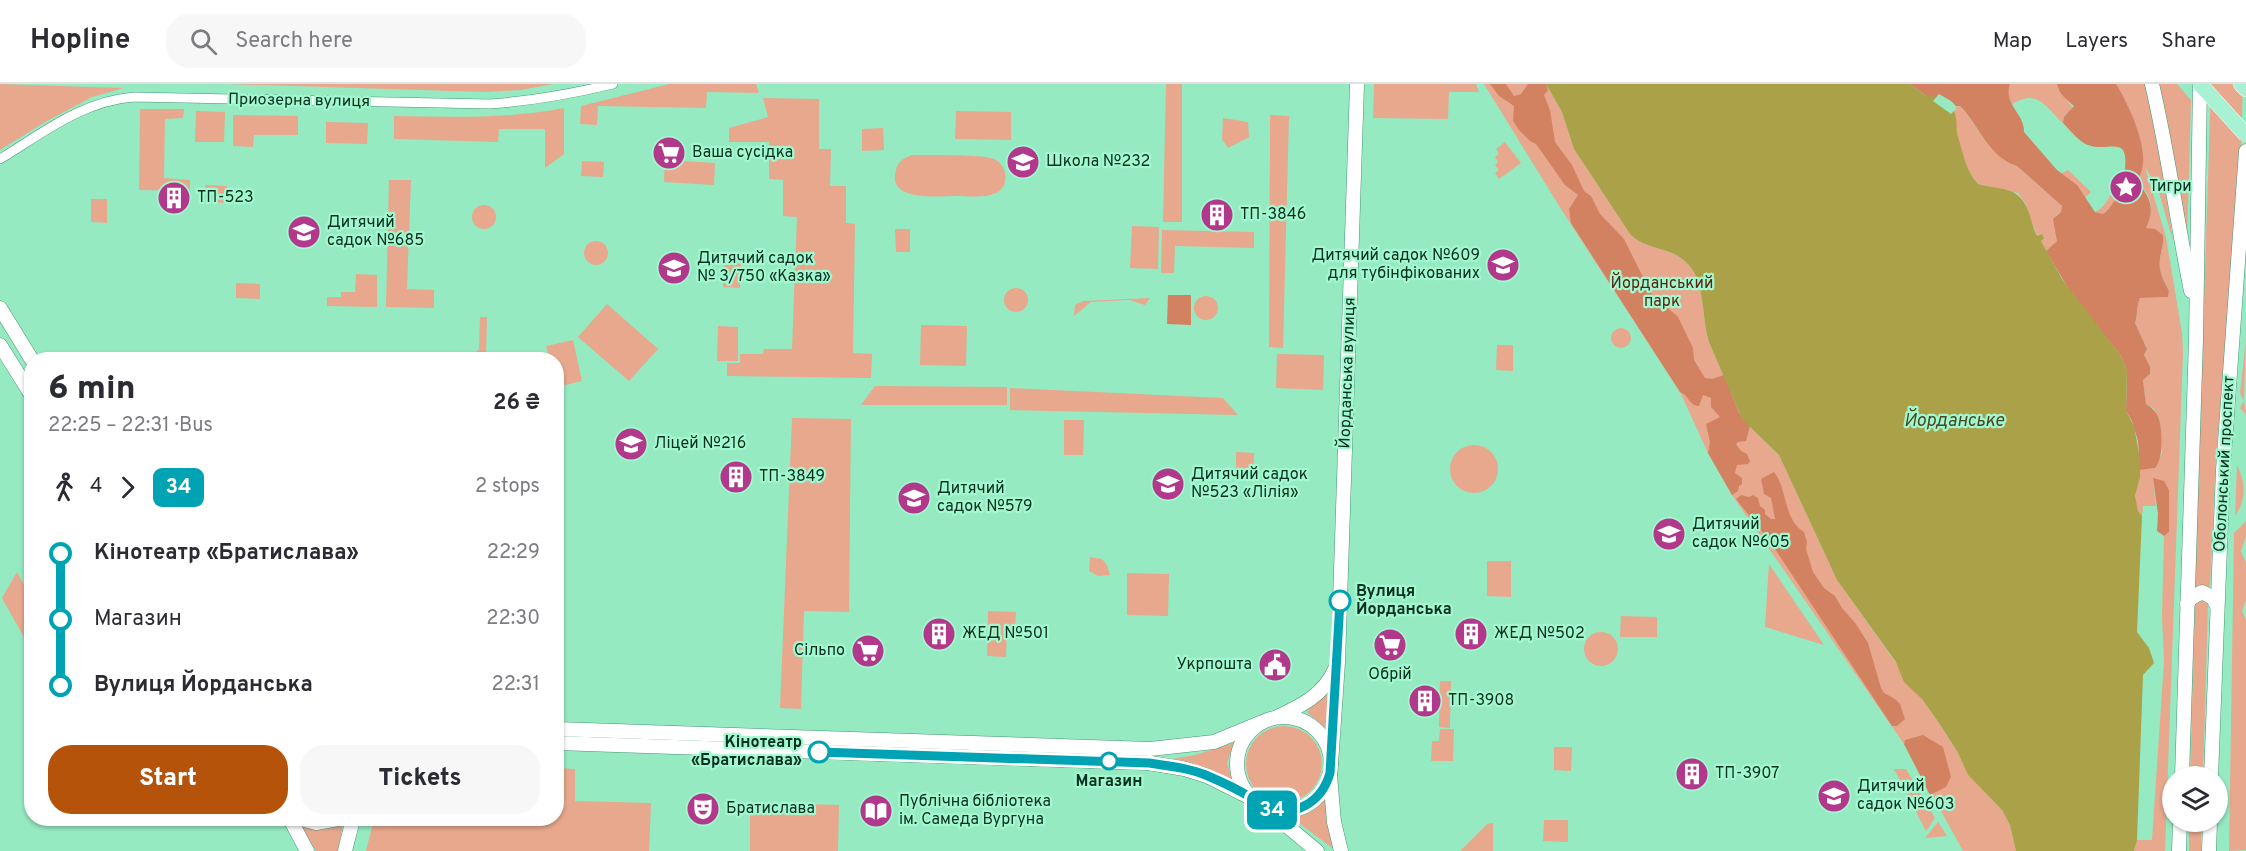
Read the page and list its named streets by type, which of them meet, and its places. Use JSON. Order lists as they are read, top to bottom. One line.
{"streets":{"main road":["Йорданська вулиця","Оболонський проспект"],"street":["Приозерна вулиця"]},"water":["Йорданське"],"parks":["Йорданський парк"],"places":{"supermarket":["Ваша сусідка","Обрій","Сільпо"],"school or university":["Школа №232","Дитячий садок №685","Дитячий садок №609 для тубінфікованих","Дитячий садок № 3/750 «Казка»","Ліцей №216","Дитячий садок №523 «Лілія»","Дитячий садок №579","Дитячий садок №605","Дитячий садок №603"],"place":["Тигри"],"building":["ТП-523","ТП-3846","ТП-3849","ЖЕД №501","ЖЕД №502","ТП-3908","ТП-3907"],"other":["Вулиця Йорданська","Кінотеатр «Братислава»","Магазин"],"public building":["Укрпошта"],"theatre":["Братислава"],"library":["Публічна бібліотека ім. Самеда Вургуна"]},"lines":["bus line 34"],"page":{"header":"Hopline","search":"Search here","nav":["Map","Layers","Share"],"on_map":"34","heading":["6 min","22:25 – 22:31 · Bus","26 ₴"],"legs":["4","34","2 stops"],"list":[{"name":"Кінотеатр «Братислава»","value":"22:29"},{"name":"Магазин","value":"22:30"},{"name":"Вулиця Йорданська","value":"22:31"}],"buttons":["Start","Tickets"]}}
